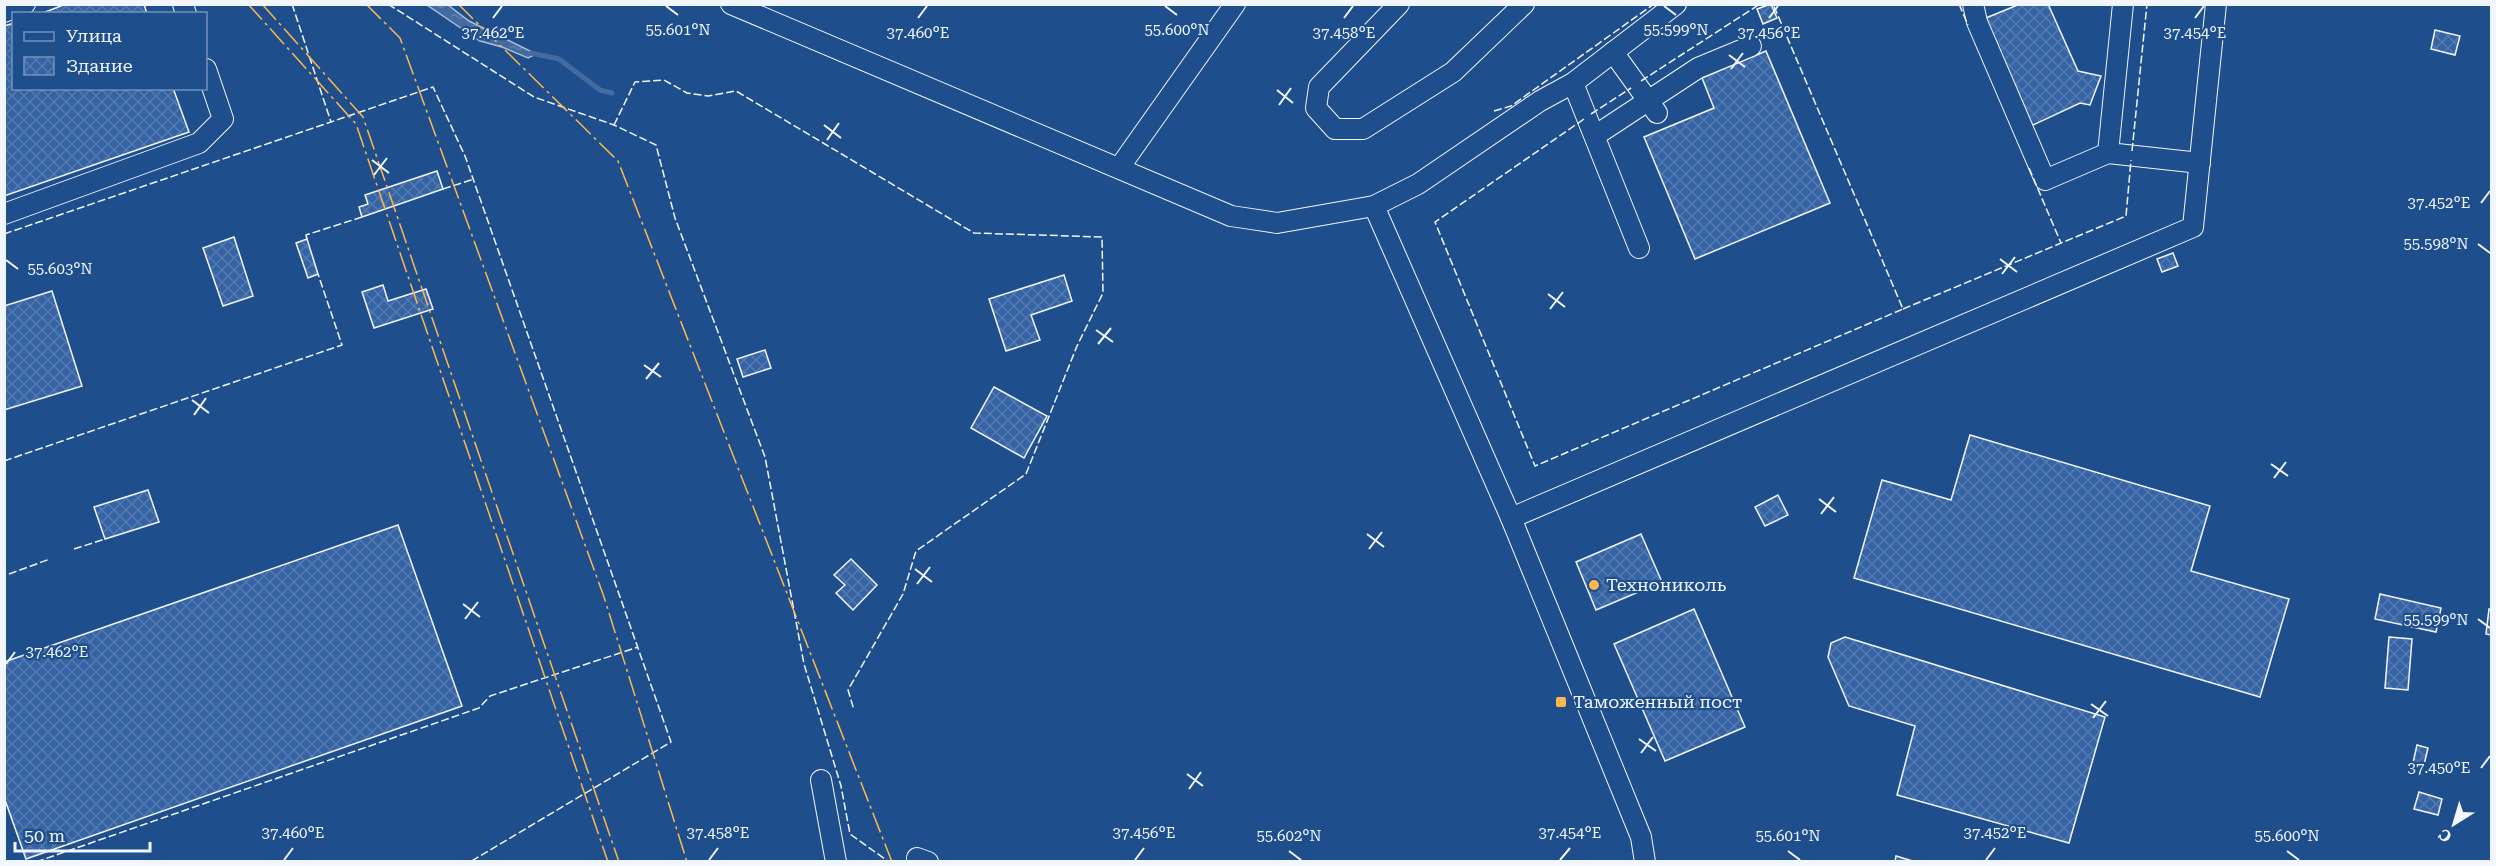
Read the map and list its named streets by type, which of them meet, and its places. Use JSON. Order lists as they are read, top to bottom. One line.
{"places":{"other":["Технониколь"],"transit":["Таможенный пост"]},"legend":["Улица","Здание"],"scale_bar":"50 m","north":"bottom left","coordinates":["55.601°N","55.600°N","55.599°N","37.462°E","37.460°E","37.458°E","37.456°E","37.454°E","37.452°E","55.598°N","55.603°N","37.450°E","55.602°N"]}
